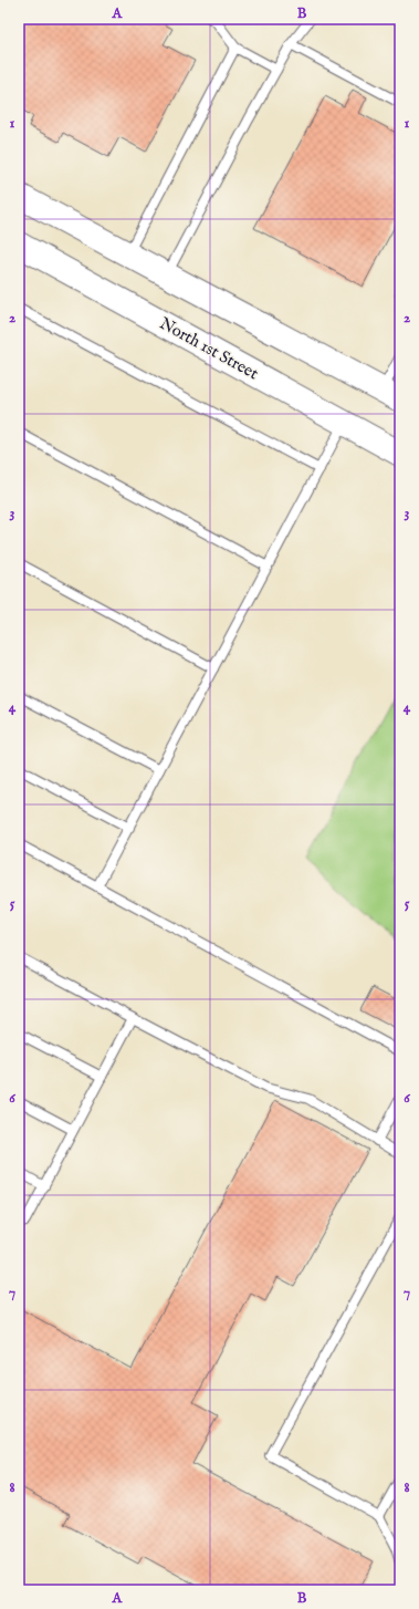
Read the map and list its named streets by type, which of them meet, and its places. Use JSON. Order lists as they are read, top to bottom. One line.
{"streets":{"main road":["North 1st Street"]},"grid":{"columns":["A","B"],"rows":["1","2","3","4","5","6","7","8"]}}
